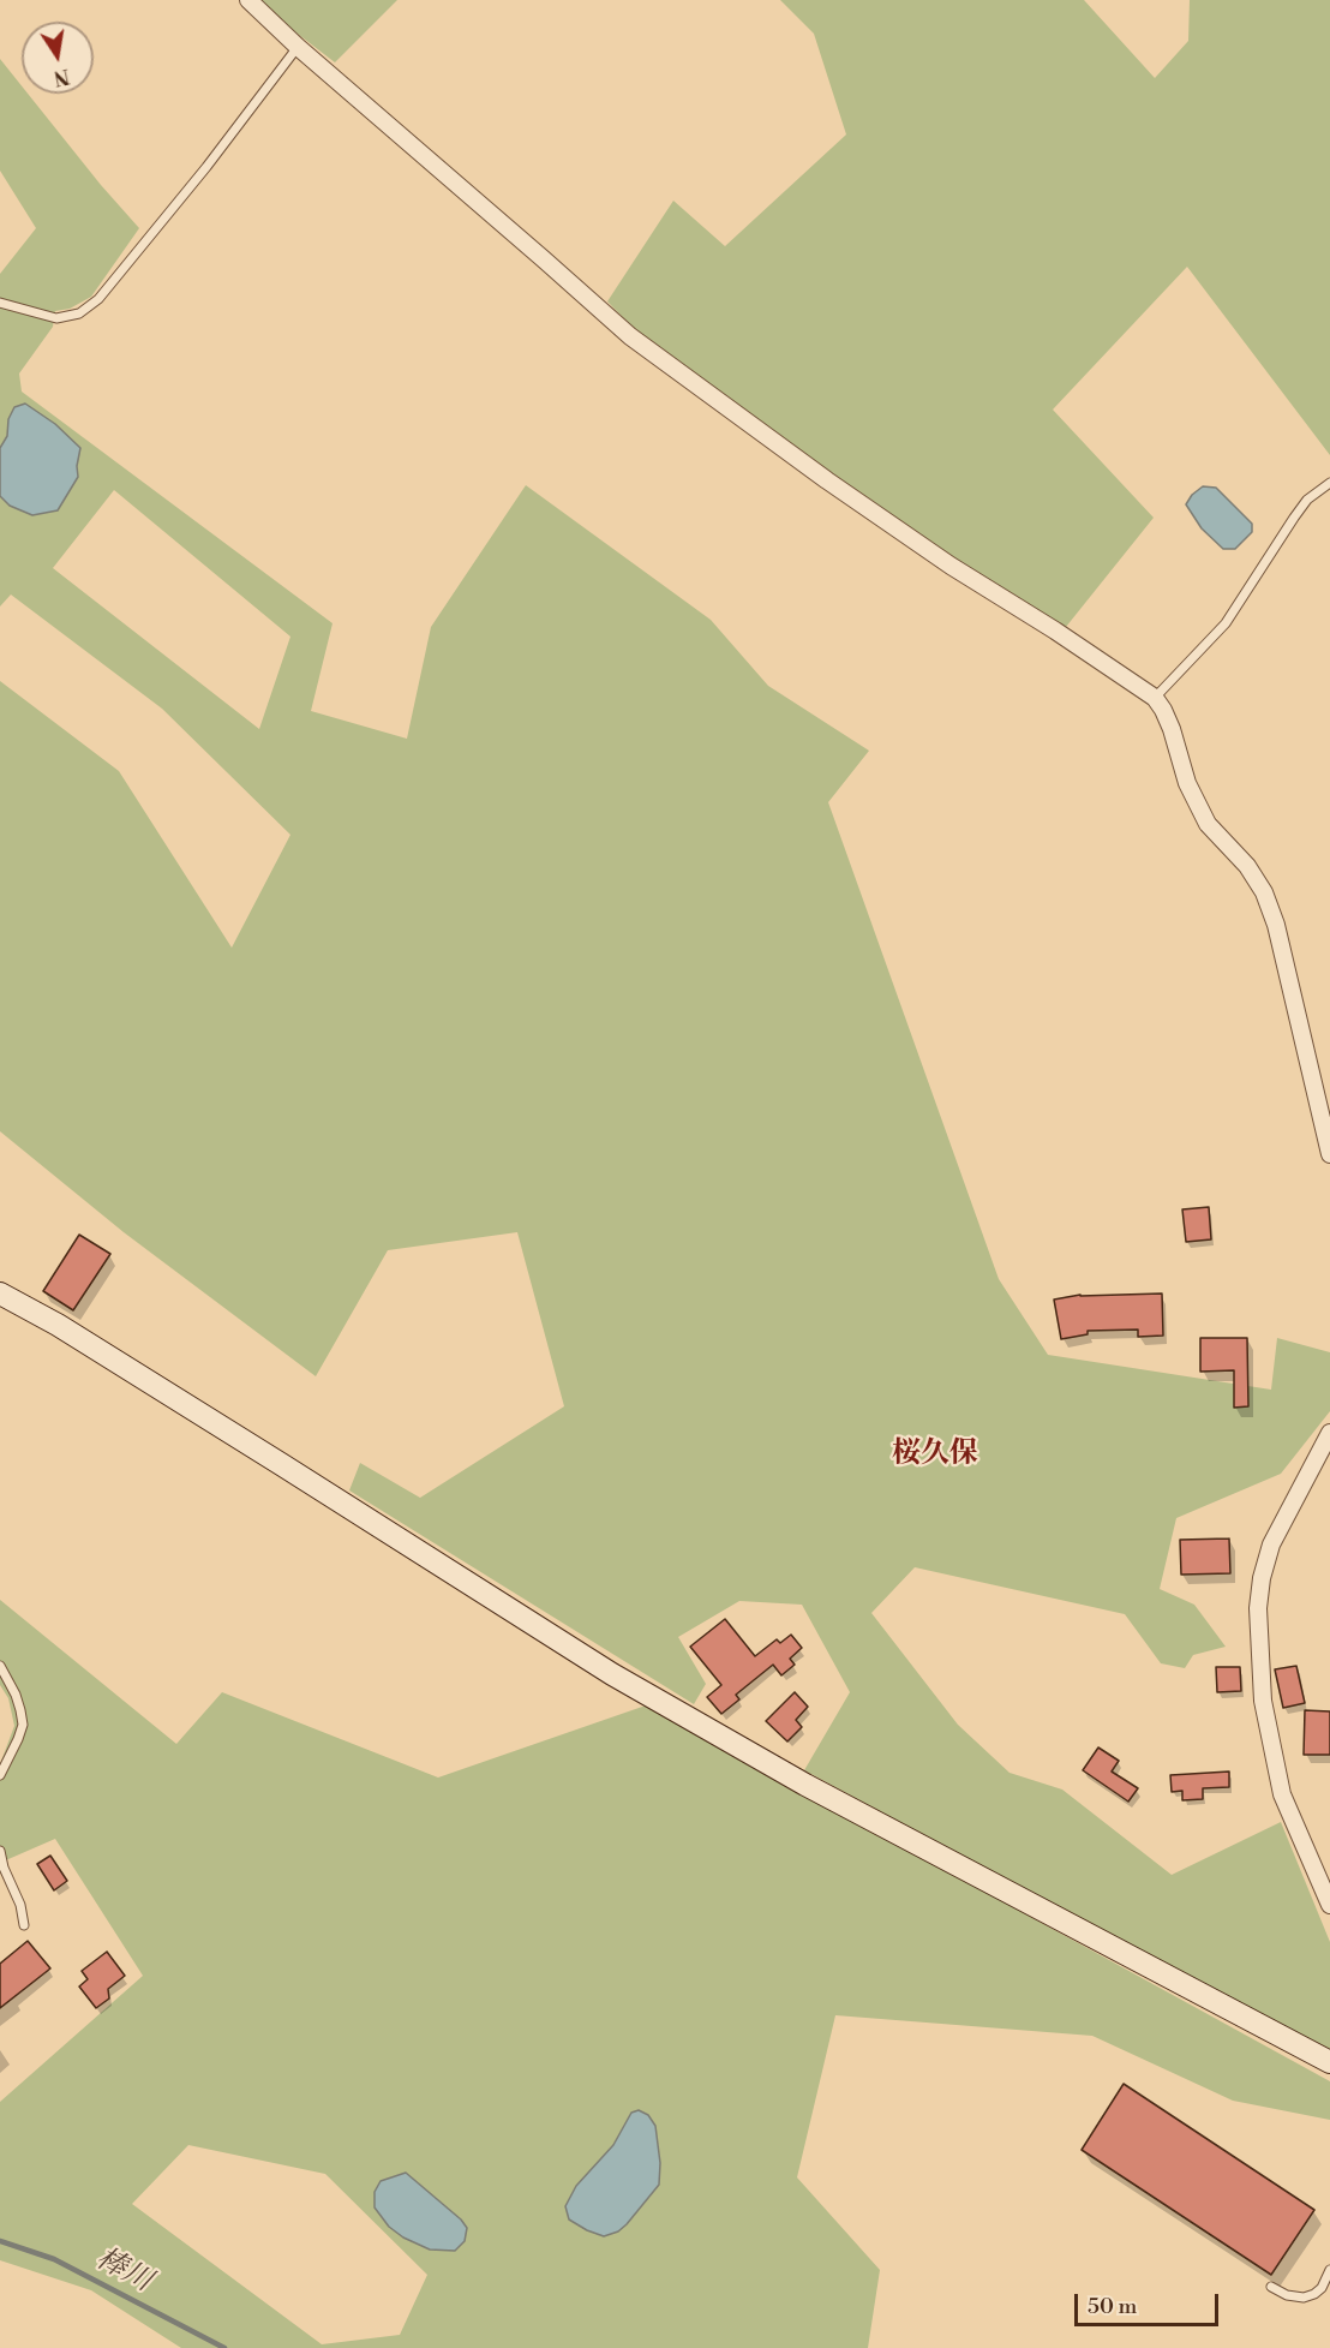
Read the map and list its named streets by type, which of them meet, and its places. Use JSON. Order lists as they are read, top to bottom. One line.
{"districts":["桜久保"],"water":["棒川"],"scale_bar":"50 m","north":"bottom"}
